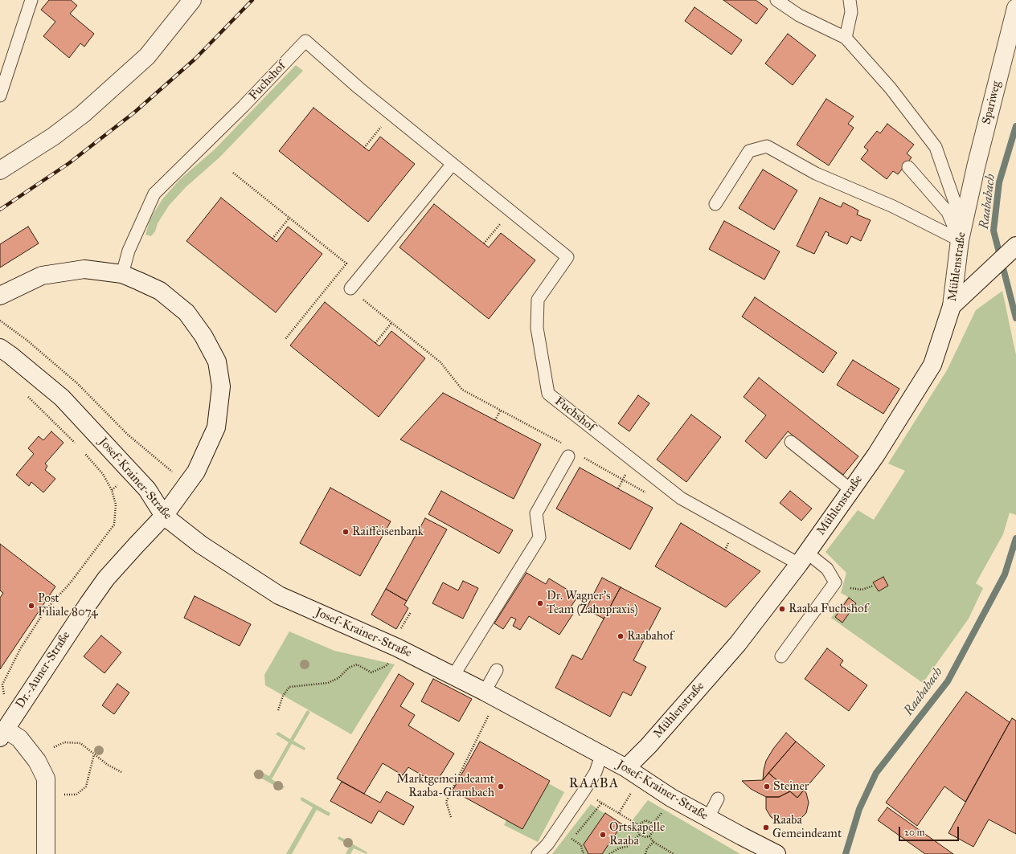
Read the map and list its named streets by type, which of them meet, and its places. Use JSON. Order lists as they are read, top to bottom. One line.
{"streets":{"street":["Spariweg","Mühlenstraße","Josef-Krainer-Straße","Dr.-Auner-Straße"],"lane":["Fuchshof"]},"crossings":[["Fuchshof","Mühlenstraße"],["Fuchshof","Dr.-Auner-Straße"],["Spariweg","Mühlenstraße"],["Mühlenstraße","Josef-Krainer-Straße"],["Josef-Krainer-Straße","Dr.-Auner-Straße"]],"districts":["RAABA"],"water":["Raababach"],"places":["Raiffeisenbank","Dr. Wagner's Team (Zahnpraxis)","Post Filiale 8074","Raaba Fuchshof","Raabahof","Marktgemeindeamt Raaba-Grambach","Steiner","Raaba Gemeindeamt","Ortskapelle Raaba"],"scale_bar":"20 m"}
